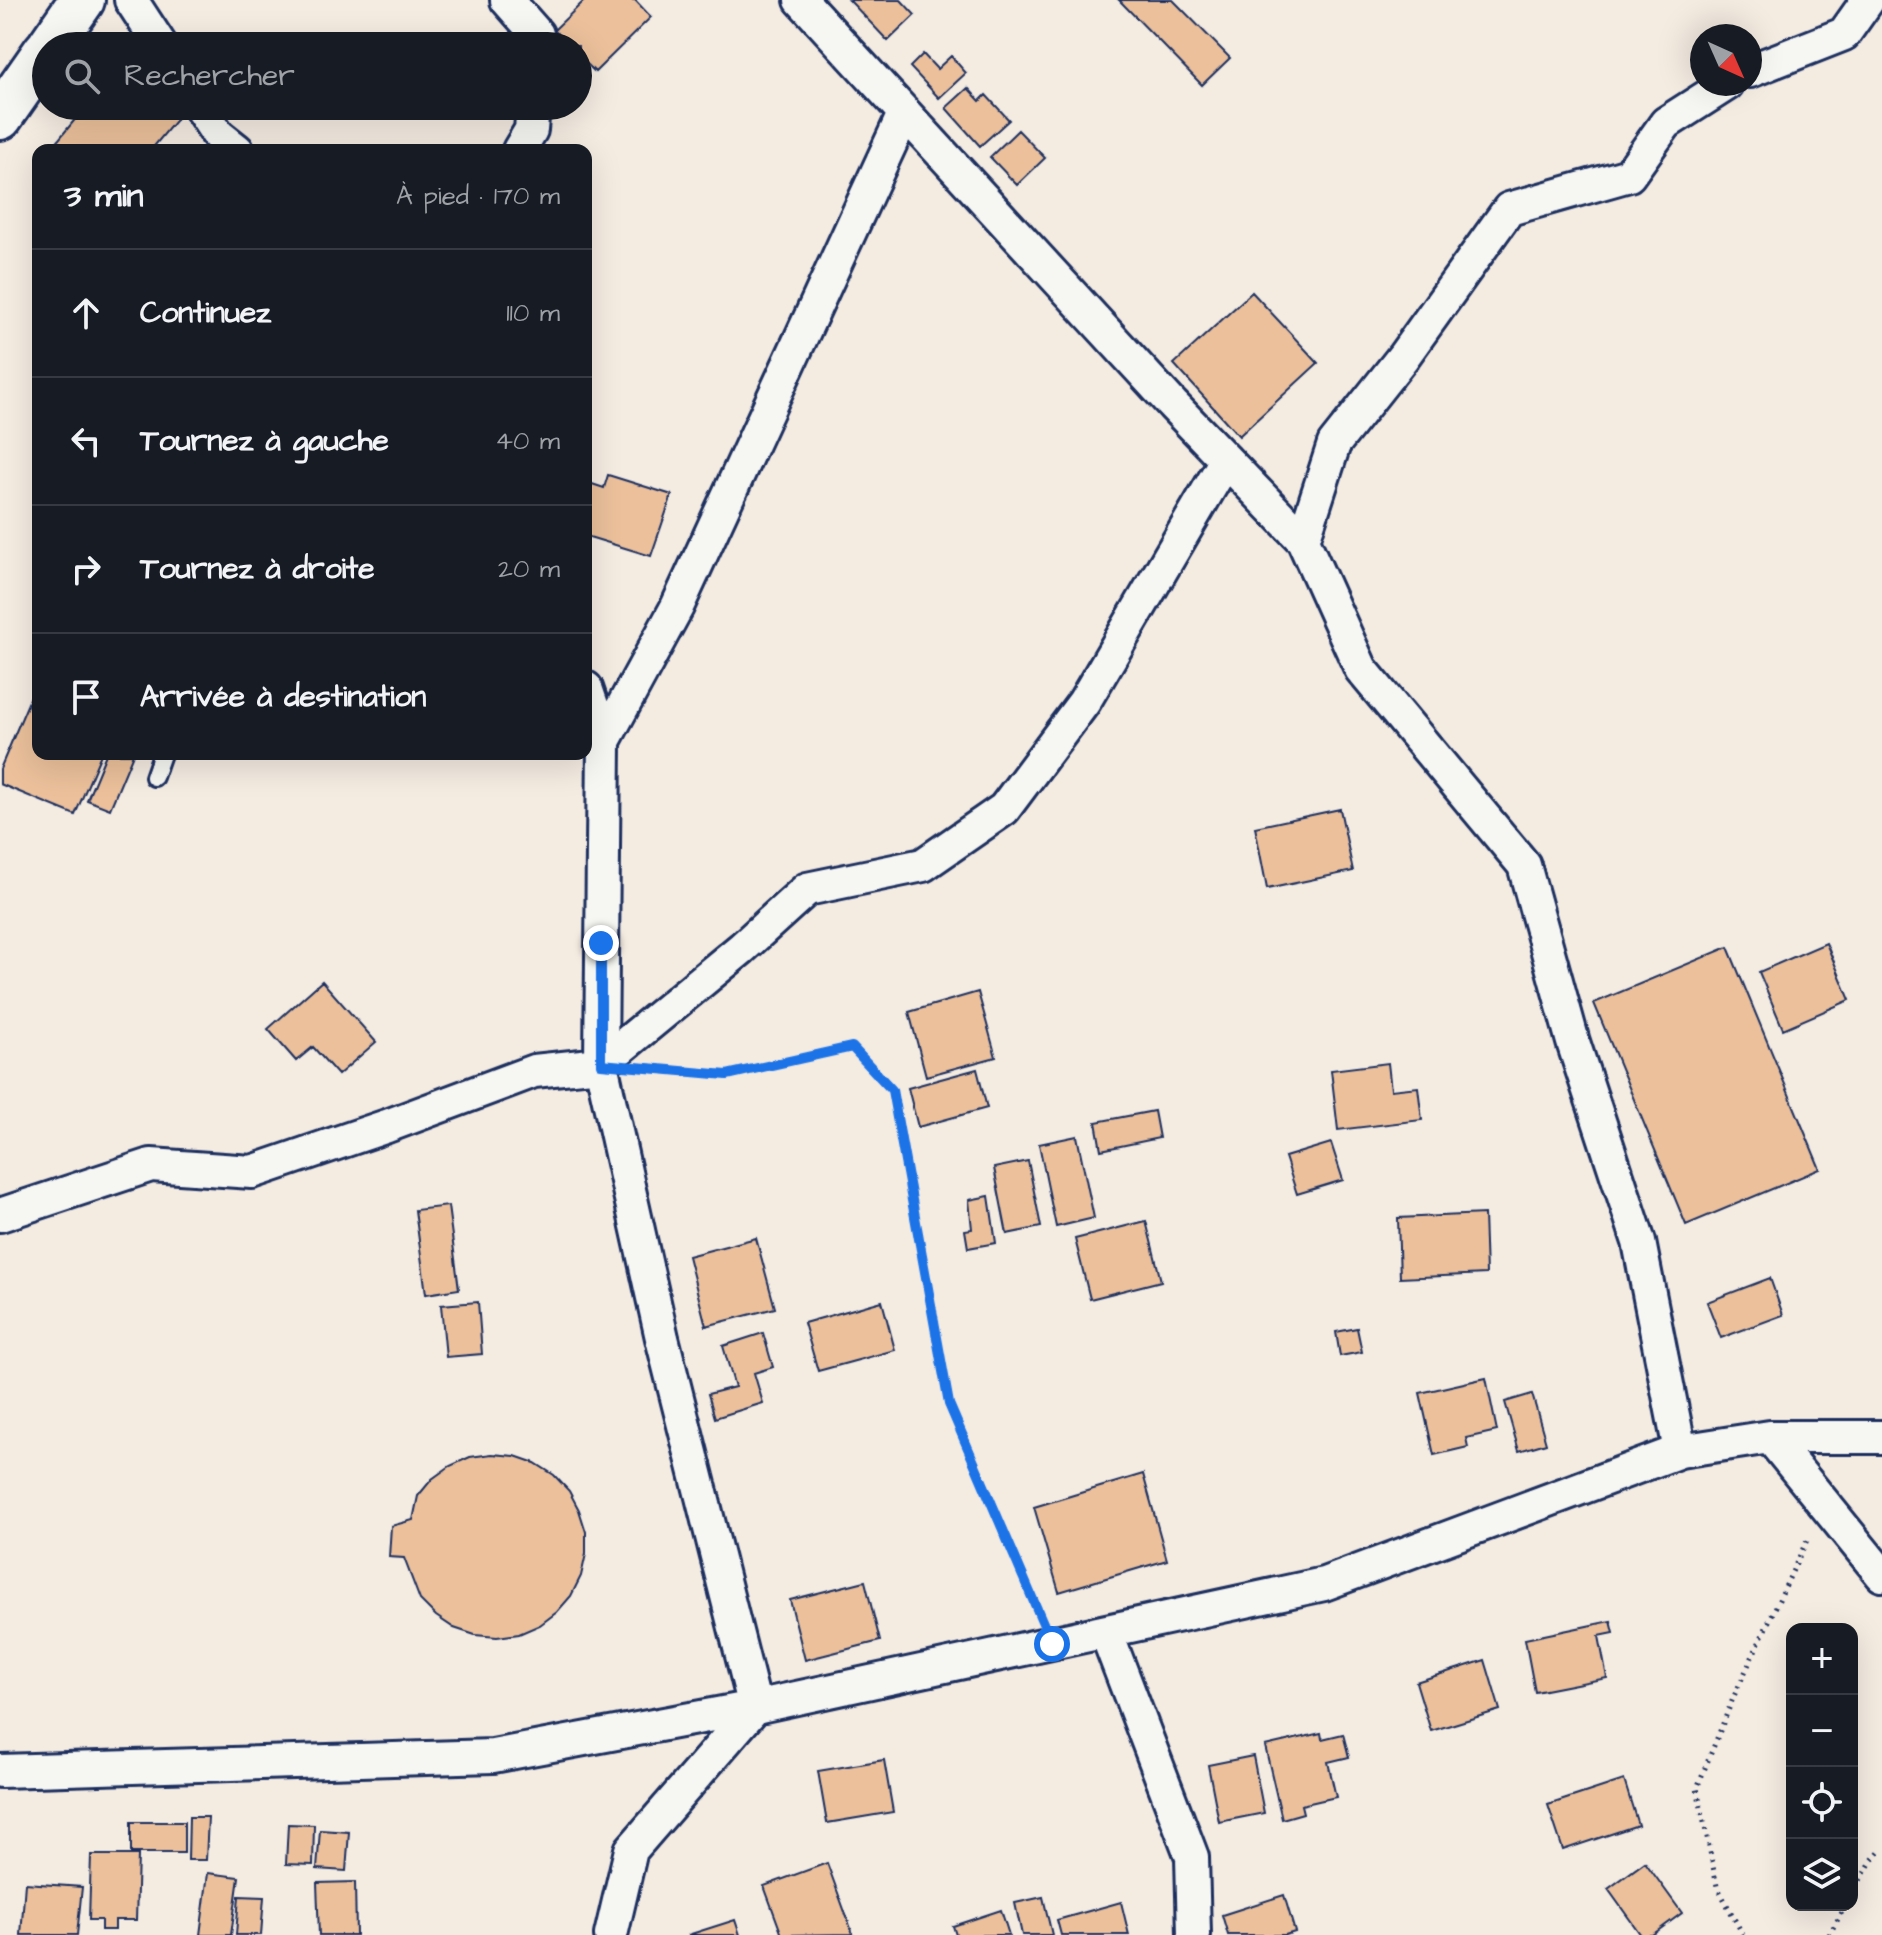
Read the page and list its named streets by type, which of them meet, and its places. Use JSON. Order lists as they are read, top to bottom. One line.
{"north":"bottom right","page":{"search":"Rechercher","heading":["3 min","À pied · 170 m"],"list":[["Continuez","110 m"],["Tournez à gauche","40 m"],["Tournez à droite","20 m"],"Arrivée à destination"],"map_buttons":["+","−"]}}
